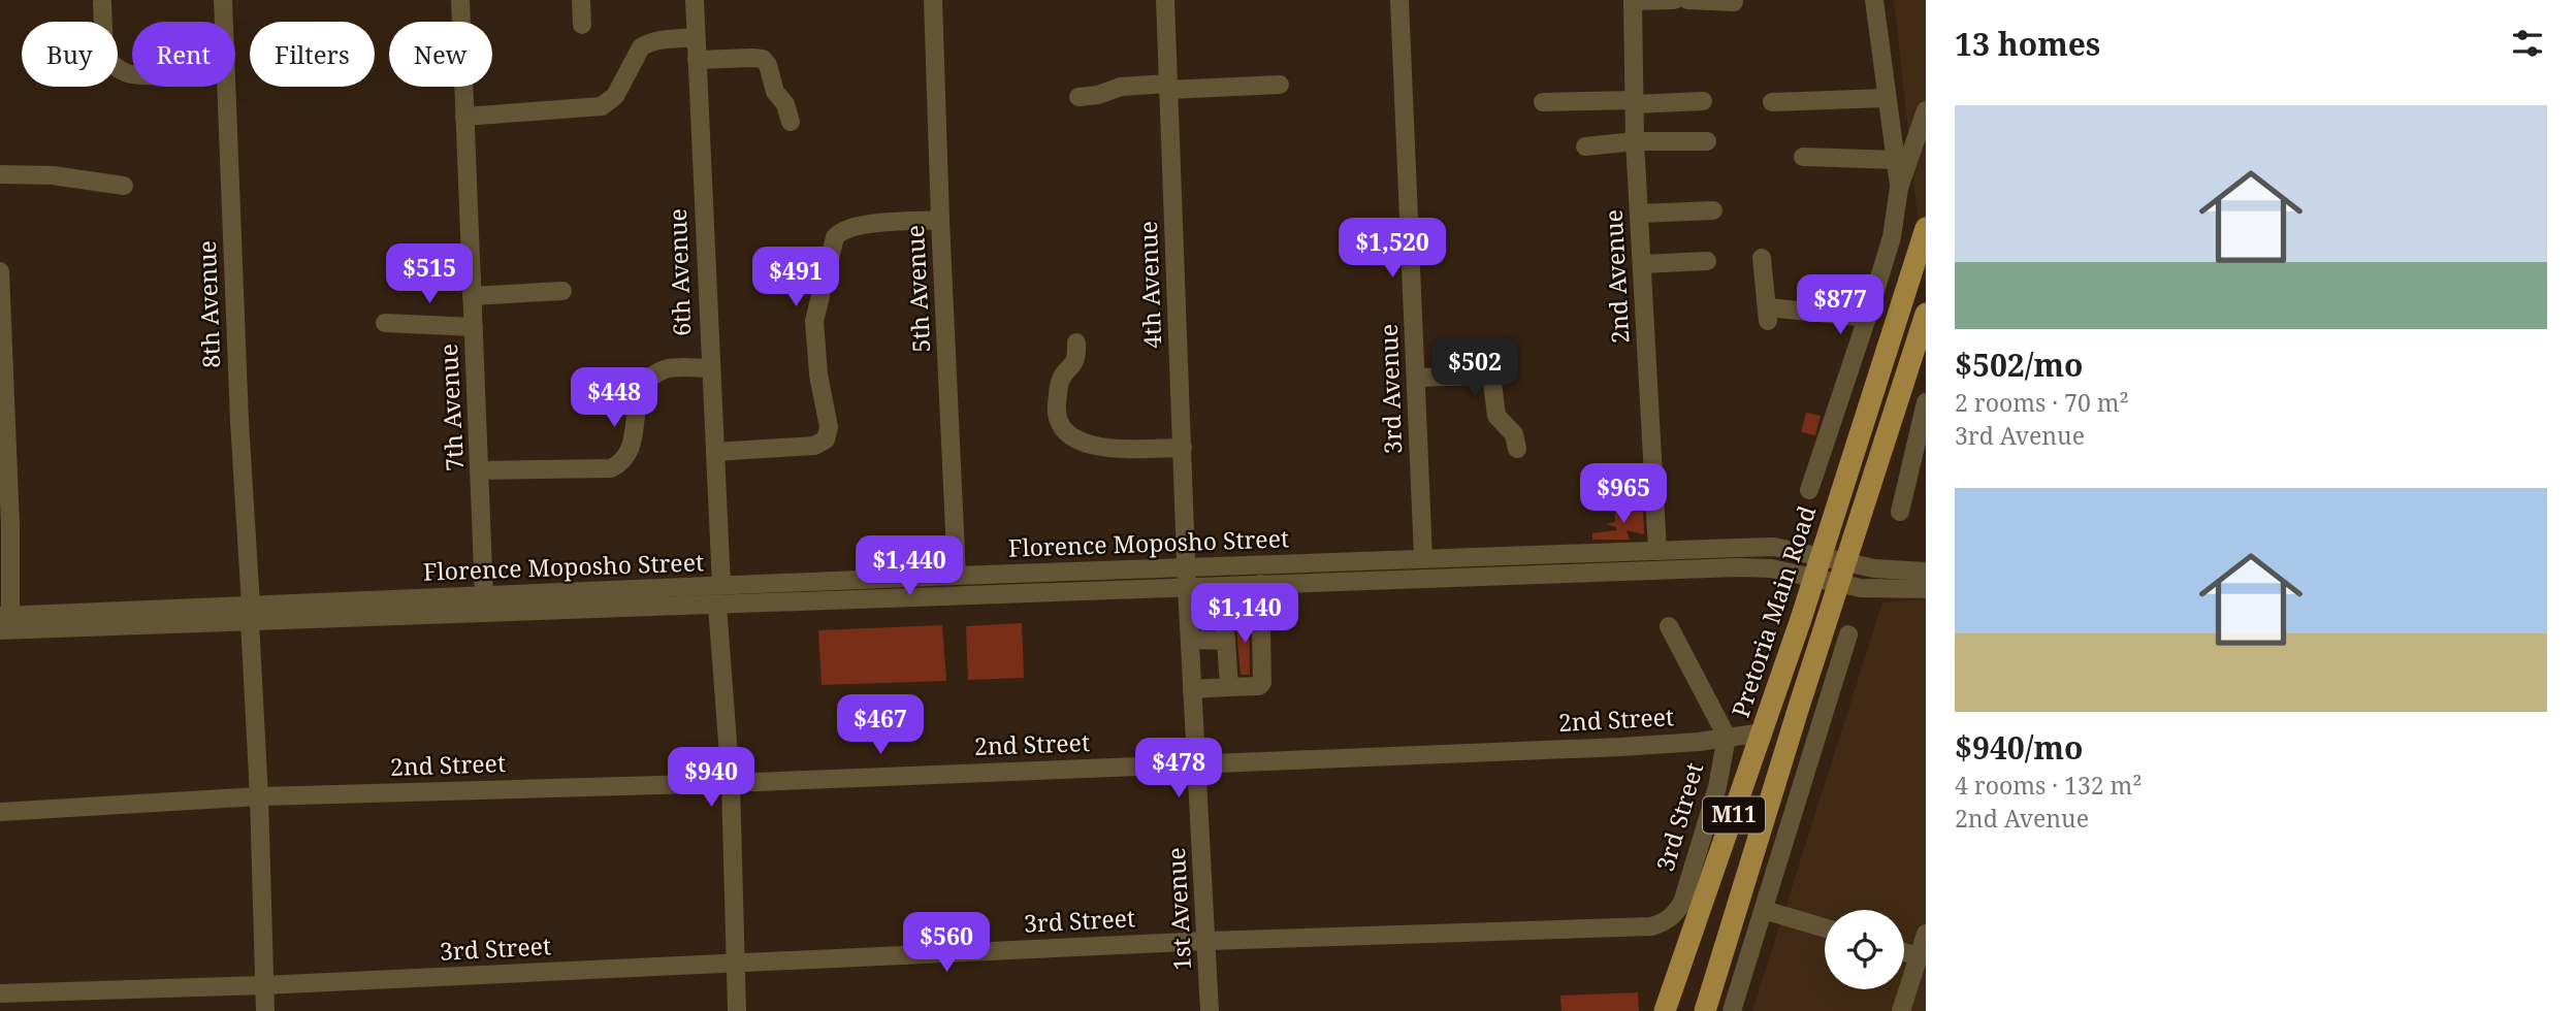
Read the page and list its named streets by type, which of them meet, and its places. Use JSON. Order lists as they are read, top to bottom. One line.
{"streets":{"main road":["Pretoria Main Road","M11"],"street":["6th Avenue","2nd Avenue","4th Avenue","5th Avenue","8th Avenue","3rd Avenue","7th Avenue","Florence Moposho Street","2nd Street","3rd Street","1st Avenue"]},"crossings":[["6th Avenue","Florence Moposho Street"],["2nd Avenue","Florence Moposho Street"],["4th Avenue","Florence Moposho Street"],["4th Avenue","1st Avenue"],["5th Avenue","Florence Moposho Street"],["8th Avenue","Florence Moposho Street"],["3rd Avenue","Florence Moposho Street"],["7th Avenue","Florence Moposho Street"],["Florence Moposho Street","Pretoria Main Road"],["Florence Moposho Street","1st Avenue"],["Pretoria Main Road","2nd Street"],["2nd Street","3rd Street"],["2nd Street","1st Avenue"],["3rd Street","1st Avenue"]],"page":{"heading":"13 homes","chip":["Buy","Rent","Filters","New"],"list":[{"name":"$502/mo","note":"2 rooms · 70 m² · 3rd Avenue"},{"name":"$940/mo","note":"4 rooms · 132 m² · 2nd Avenue"}],"price":["$1,520","$515","$491","$877","$502","$448","$965","$1,440","$1,140","$467","$478","$940","$560"]}}
